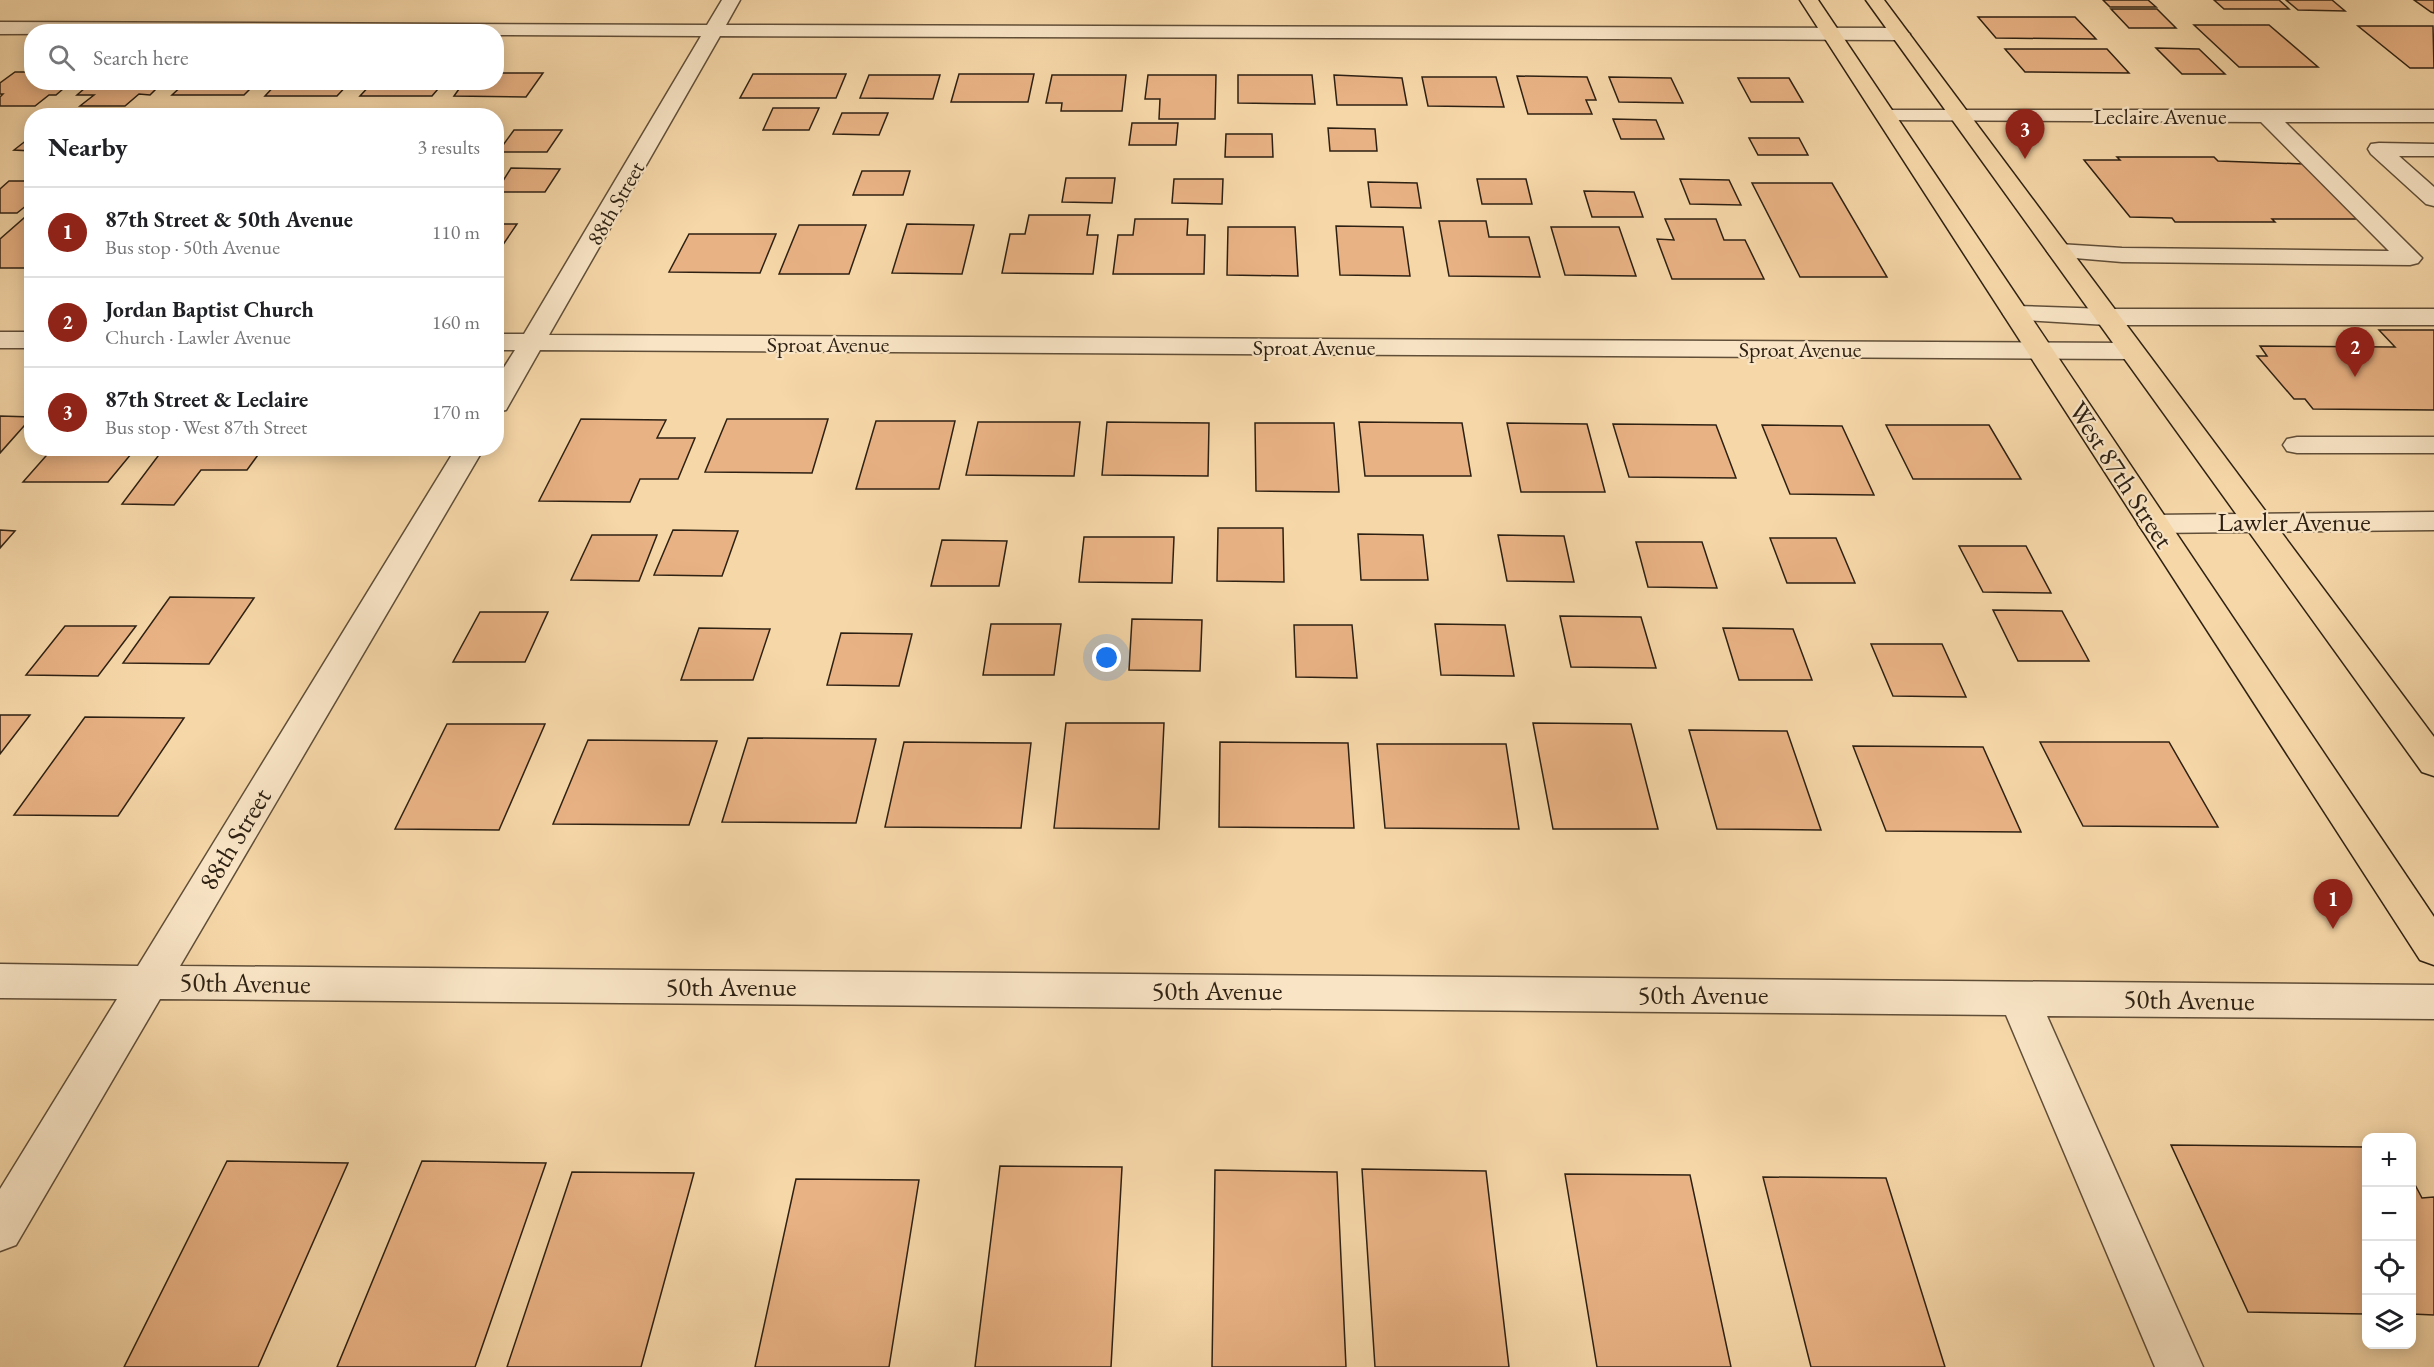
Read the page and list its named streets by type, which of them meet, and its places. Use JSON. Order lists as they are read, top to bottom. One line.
{"streets":{"main road":["West 87th Street"],"street":["Leclaire Avenue","88th Street","Sproat Avenue","Lawler Avenue","50th Avenue"]},"crossings":[["Leclaire Avenue","West 87th Street"],["88th Street","Sproat Avenue"],["88th Street","50th Avenue"],["Sproat Avenue","West 87th Street"],["West 87th Street","Lawler Avenue"]],"page":{"search":"Search here","heading":["Nearby","3 results"],"pins":["3","2","1"],"list":[{"mark":"1","name":"87th Street & 50th Avenue","note":"Bus stop · 50th Avenue","value":"110 m"},{"mark":"2","name":"Jordan Baptist Church","note":"Church · Lawler Avenue","value":"160 m"},{"mark":"3","name":"87th Street & Leclaire","note":"Bus stop · West 87th Street","value":"170 m"}],"map_buttons":["+","−"]}}
